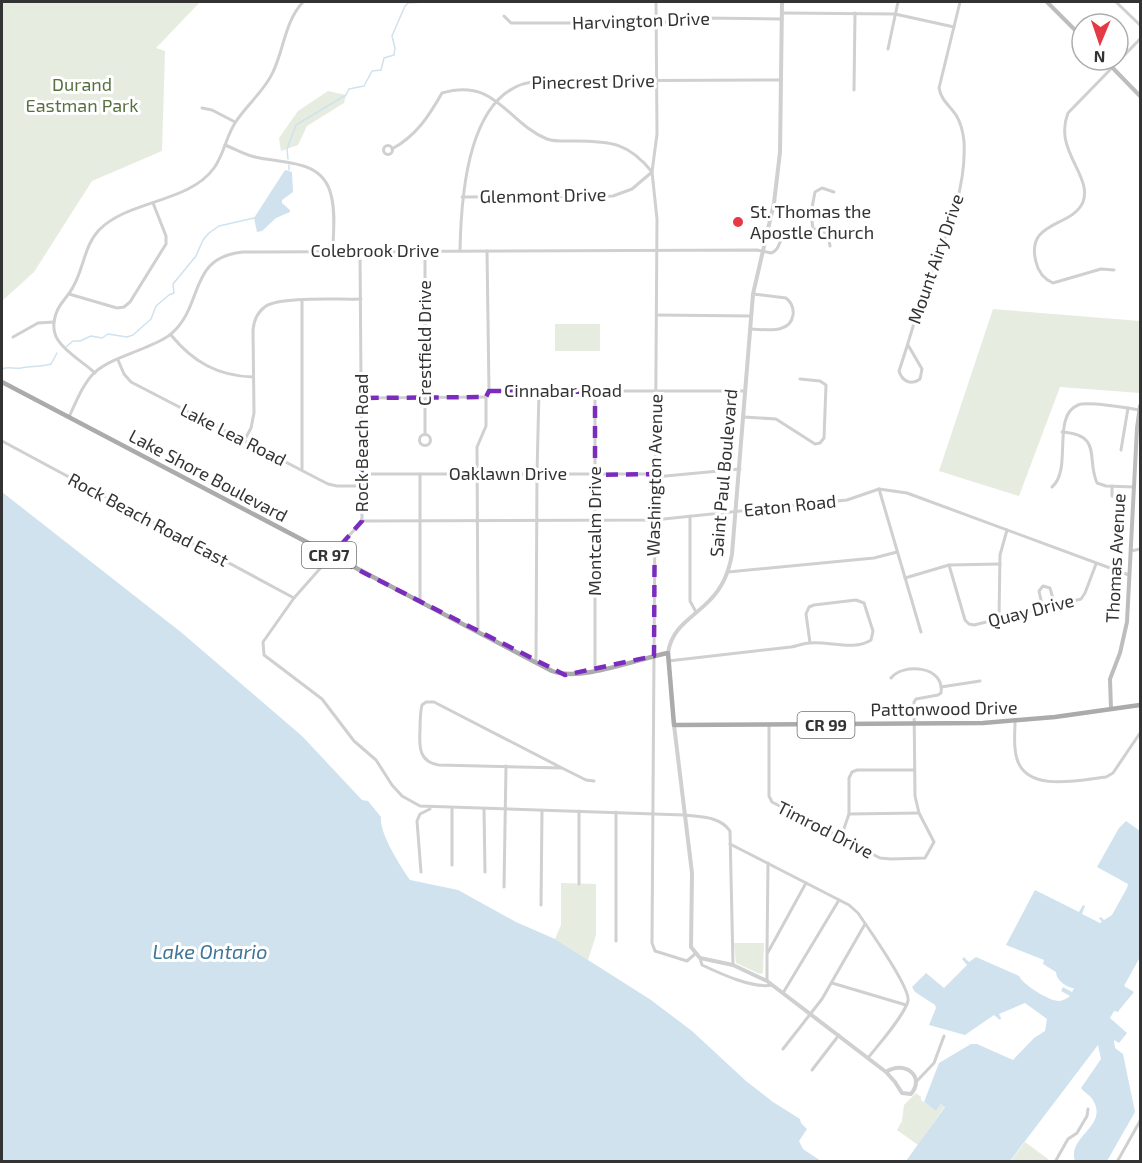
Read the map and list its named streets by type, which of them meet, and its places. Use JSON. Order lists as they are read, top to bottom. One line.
{"streets":{"main road":["Saint Paul Boulevard","Lake Shore Boulevard","CR 97","Thomas Avenue","Pattonwood Drive","CR 99"],"street":["Harvington Drive","Pinecrest Drive","Glenmont Drive","Colebrook Drive","Mount Airy Drive","Crestfield Drive","Cinnabar Road","Lake Lea Road","Rock Beach Road","Oaklawn Drive","Washington Avenue","Eaton Road","Rock Beach Road East","Montcalm Drive","Quay Drive","Timrod Drive"]},"crossings":[["Harvington Drive","Mount Airy Drive"],["Harvington Drive","Saint Paul Boulevard"],["Harvington Drive","Washington Avenue"],["Pinecrest Drive","Glenmont Drive"],["Pinecrest Drive","Colebrook Drive"],["Pinecrest Drive","Saint Paul Boulevard"],["Pinecrest Drive","Washington Avenue"],["Glenmont Drive","Washington Avenue"],["Colebrook Drive","Crestfield Drive"],["Colebrook Drive","Rock Beach Road"],["Colebrook Drive","Saint Paul Boulevard"],["Colebrook Drive","Washington Avenue"],["Crestfield Drive","Cinnabar Road"],["Cinnabar Road","Rock Beach Road"],["Cinnabar Road","Saint Paul Boulevard"],["Cinnabar Road","Washington Avenue"],["Cinnabar Road","Montcalm Drive"],["Lake Lea Road","Rock Beach Road"],["Rock Beach Road","Saint Paul Boulevard"],["Rock Beach Road","Oaklawn Drive"],["Rock Beach Road","Washington Avenue"],["Rock Beach Road","Lake Shore Boulevard"],["Rock Beach Road","Eaton Road"],["Rock Beach Road","Rock Beach Road East"],["Saint Paul Boulevard","Oaklawn Drive"],["Saint Paul Boulevard","Washington Avenue"],["Saint Paul Boulevard","Lake Shore Boulevard"],["Saint Paul Boulevard","Eaton Road"],["Saint Paul Boulevard","Pattonwood Drive"],["Oaklawn Drive","Washington Avenue"],["Oaklawn Drive","Montcalm Drive"],["Washington Avenue","Lake Shore Boulevard"],["Washington Avenue","Eaton Road"],["Lake Shore Boulevard","Montcalm Drive"],["Eaton Road","Montcalm Drive"],["Eaton Road","Thomas Avenue"],["Eaton Road","Quay Drive"],["Thomas Avenue","Pattonwood Drive"],["Pattonwood Drive","Timrod Drive"]],"water":["Lake Ontario"],"parks":["Durand Eastman Park"],"places":["St. Thomas the Apostle Church"],"north":"bottom"}
